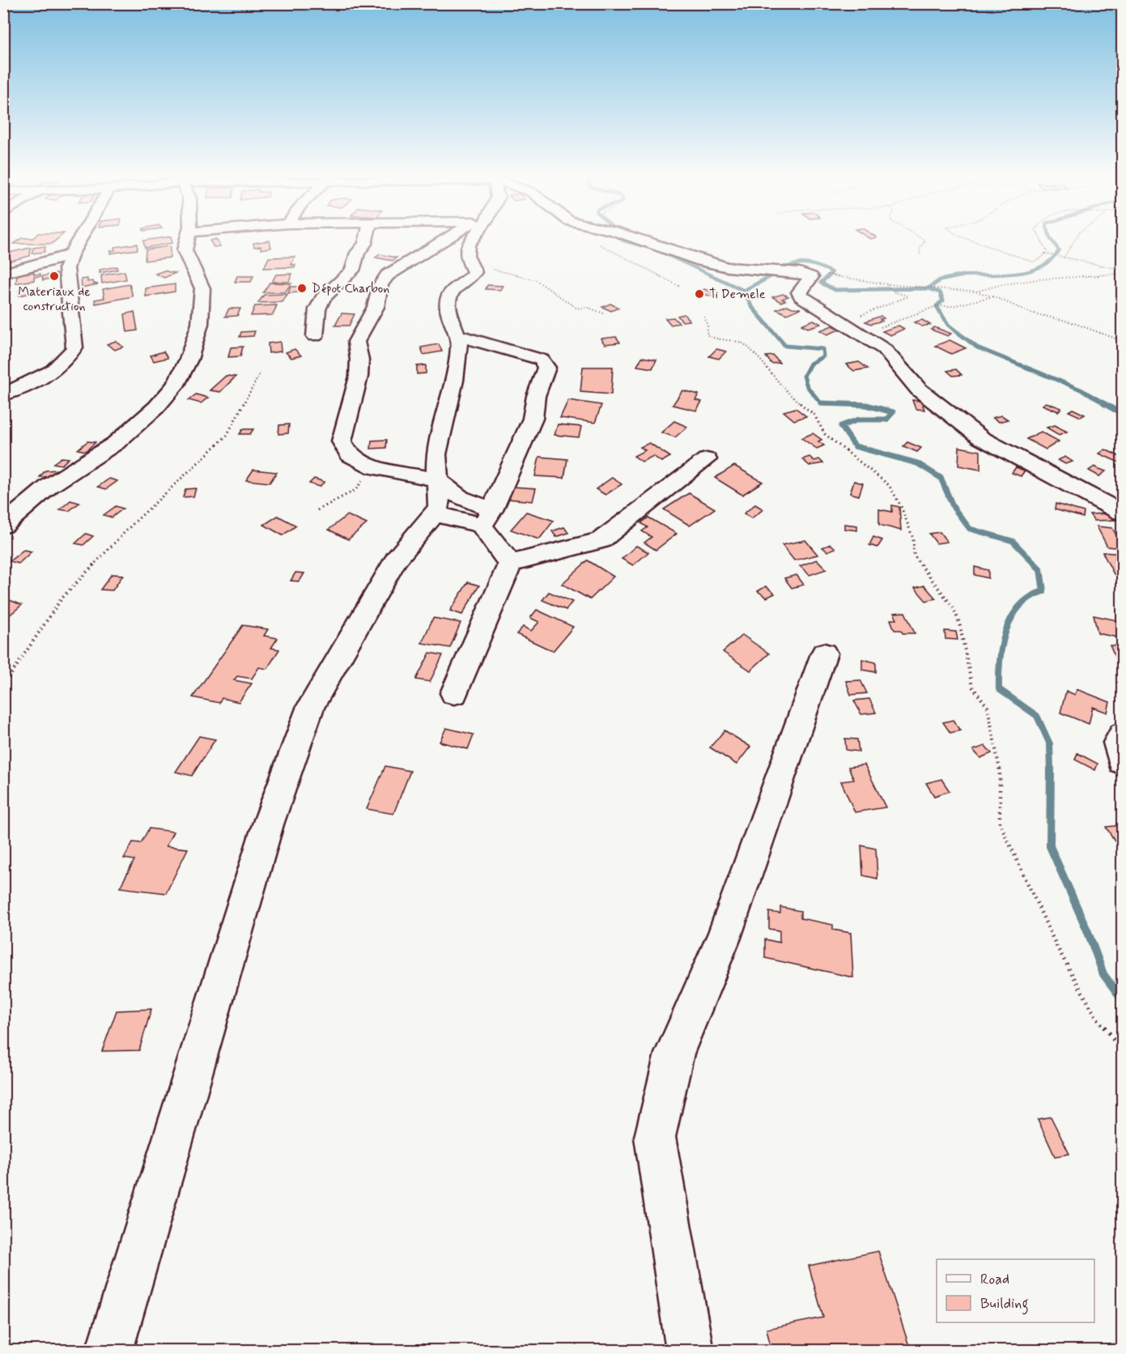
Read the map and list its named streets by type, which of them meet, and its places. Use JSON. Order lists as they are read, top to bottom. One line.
{"places":["Materiaux de construction","Dépot Charbon","Ti Demele"],"legend":["Road","Building"]}
